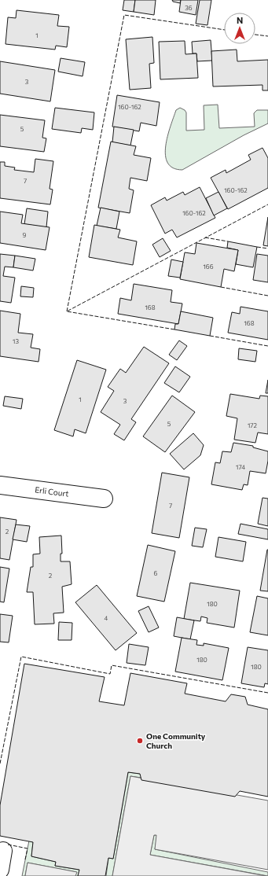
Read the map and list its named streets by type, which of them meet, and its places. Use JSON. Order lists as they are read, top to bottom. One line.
{"streets":{"street":["Erli Court"]},"places":["One Community Church"],"house_numbers":["36","1","3","160-162","5","7","160-162","160-162","9","166","168","168","13","1","3","5","172","174","7","2","6","2","180","4","180","180"],"north":"top"}
